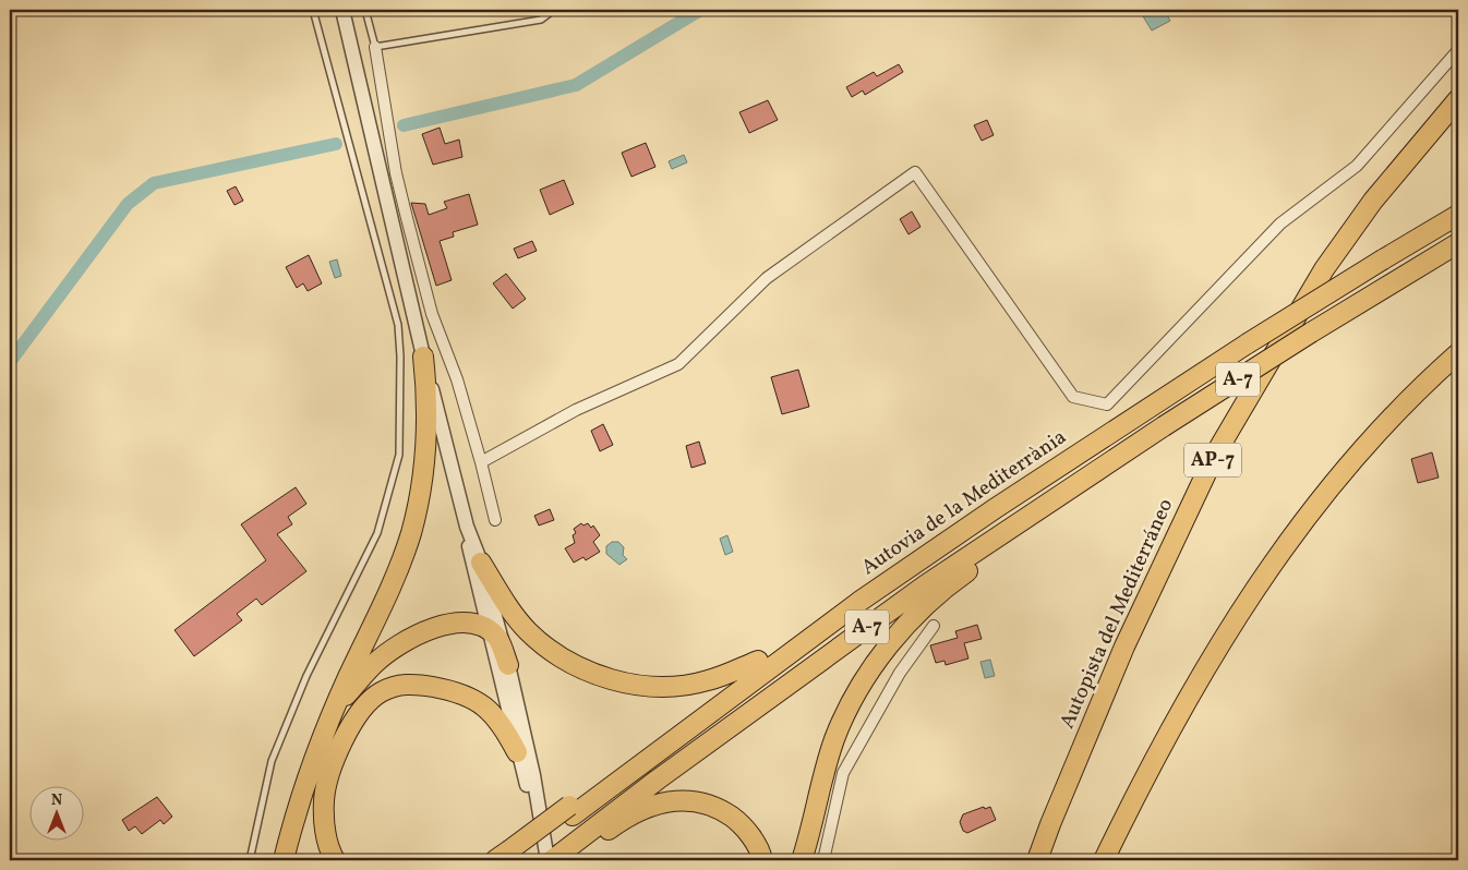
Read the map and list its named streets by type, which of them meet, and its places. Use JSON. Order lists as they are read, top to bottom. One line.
{"streets":{"highway":["A-7","AP-7","Autovia de la Mediterrània","Autopista del Mediterráneo"]},"north":"top"}
